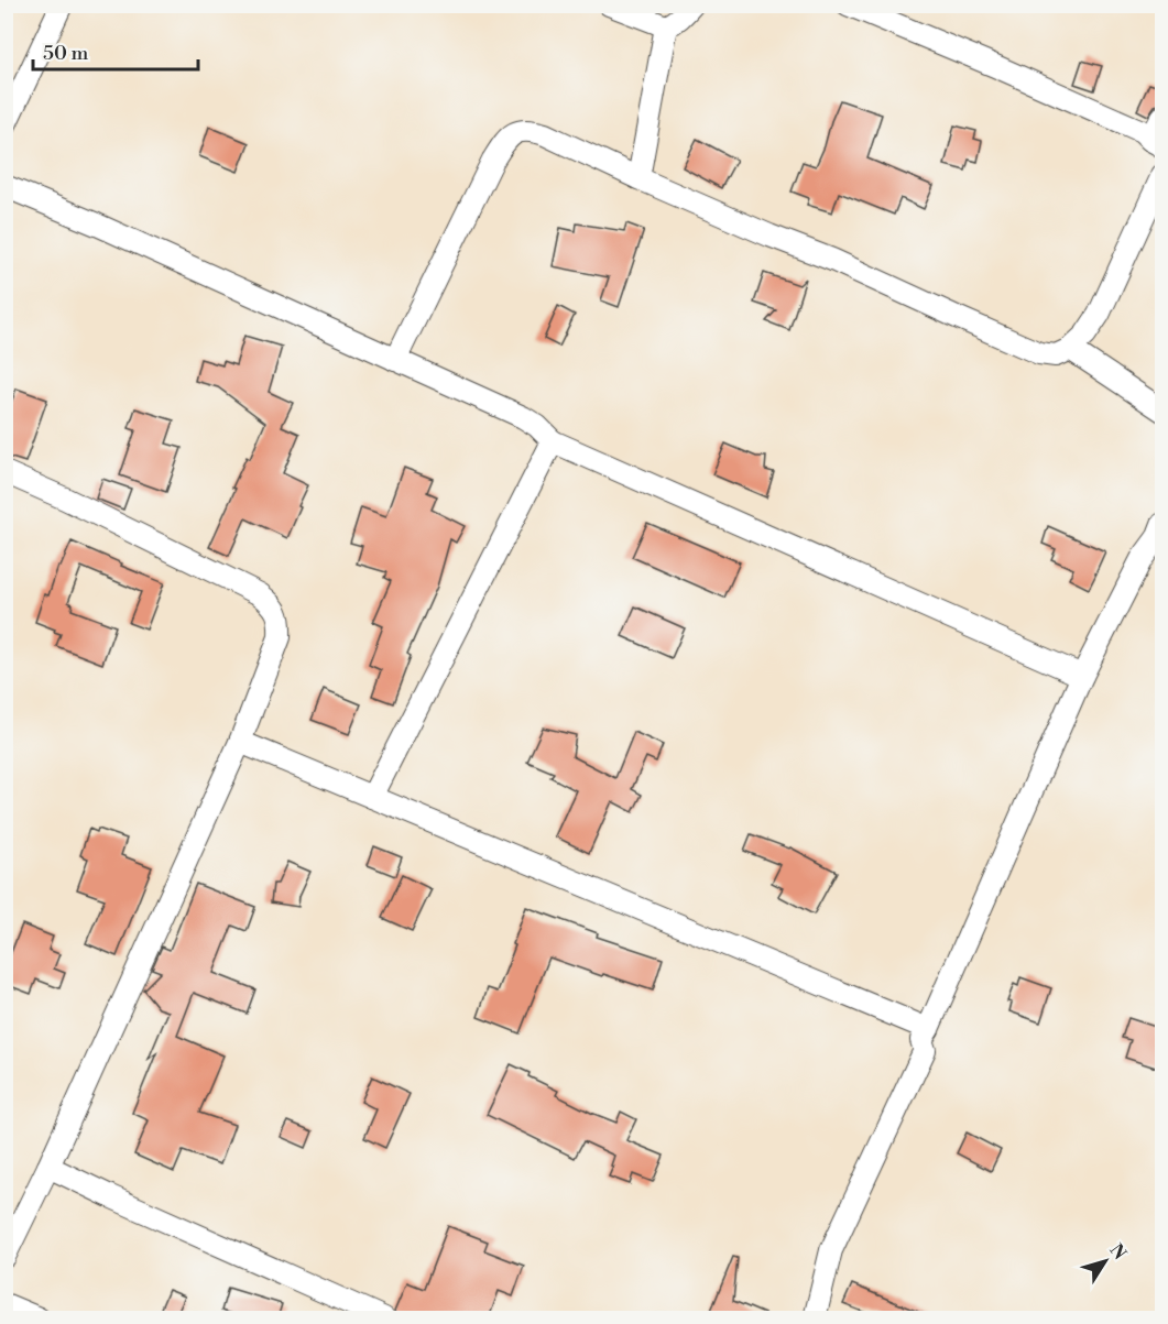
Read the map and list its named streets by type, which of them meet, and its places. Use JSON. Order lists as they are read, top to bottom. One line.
{"scale_bar":"50 m","north":"top right"}
